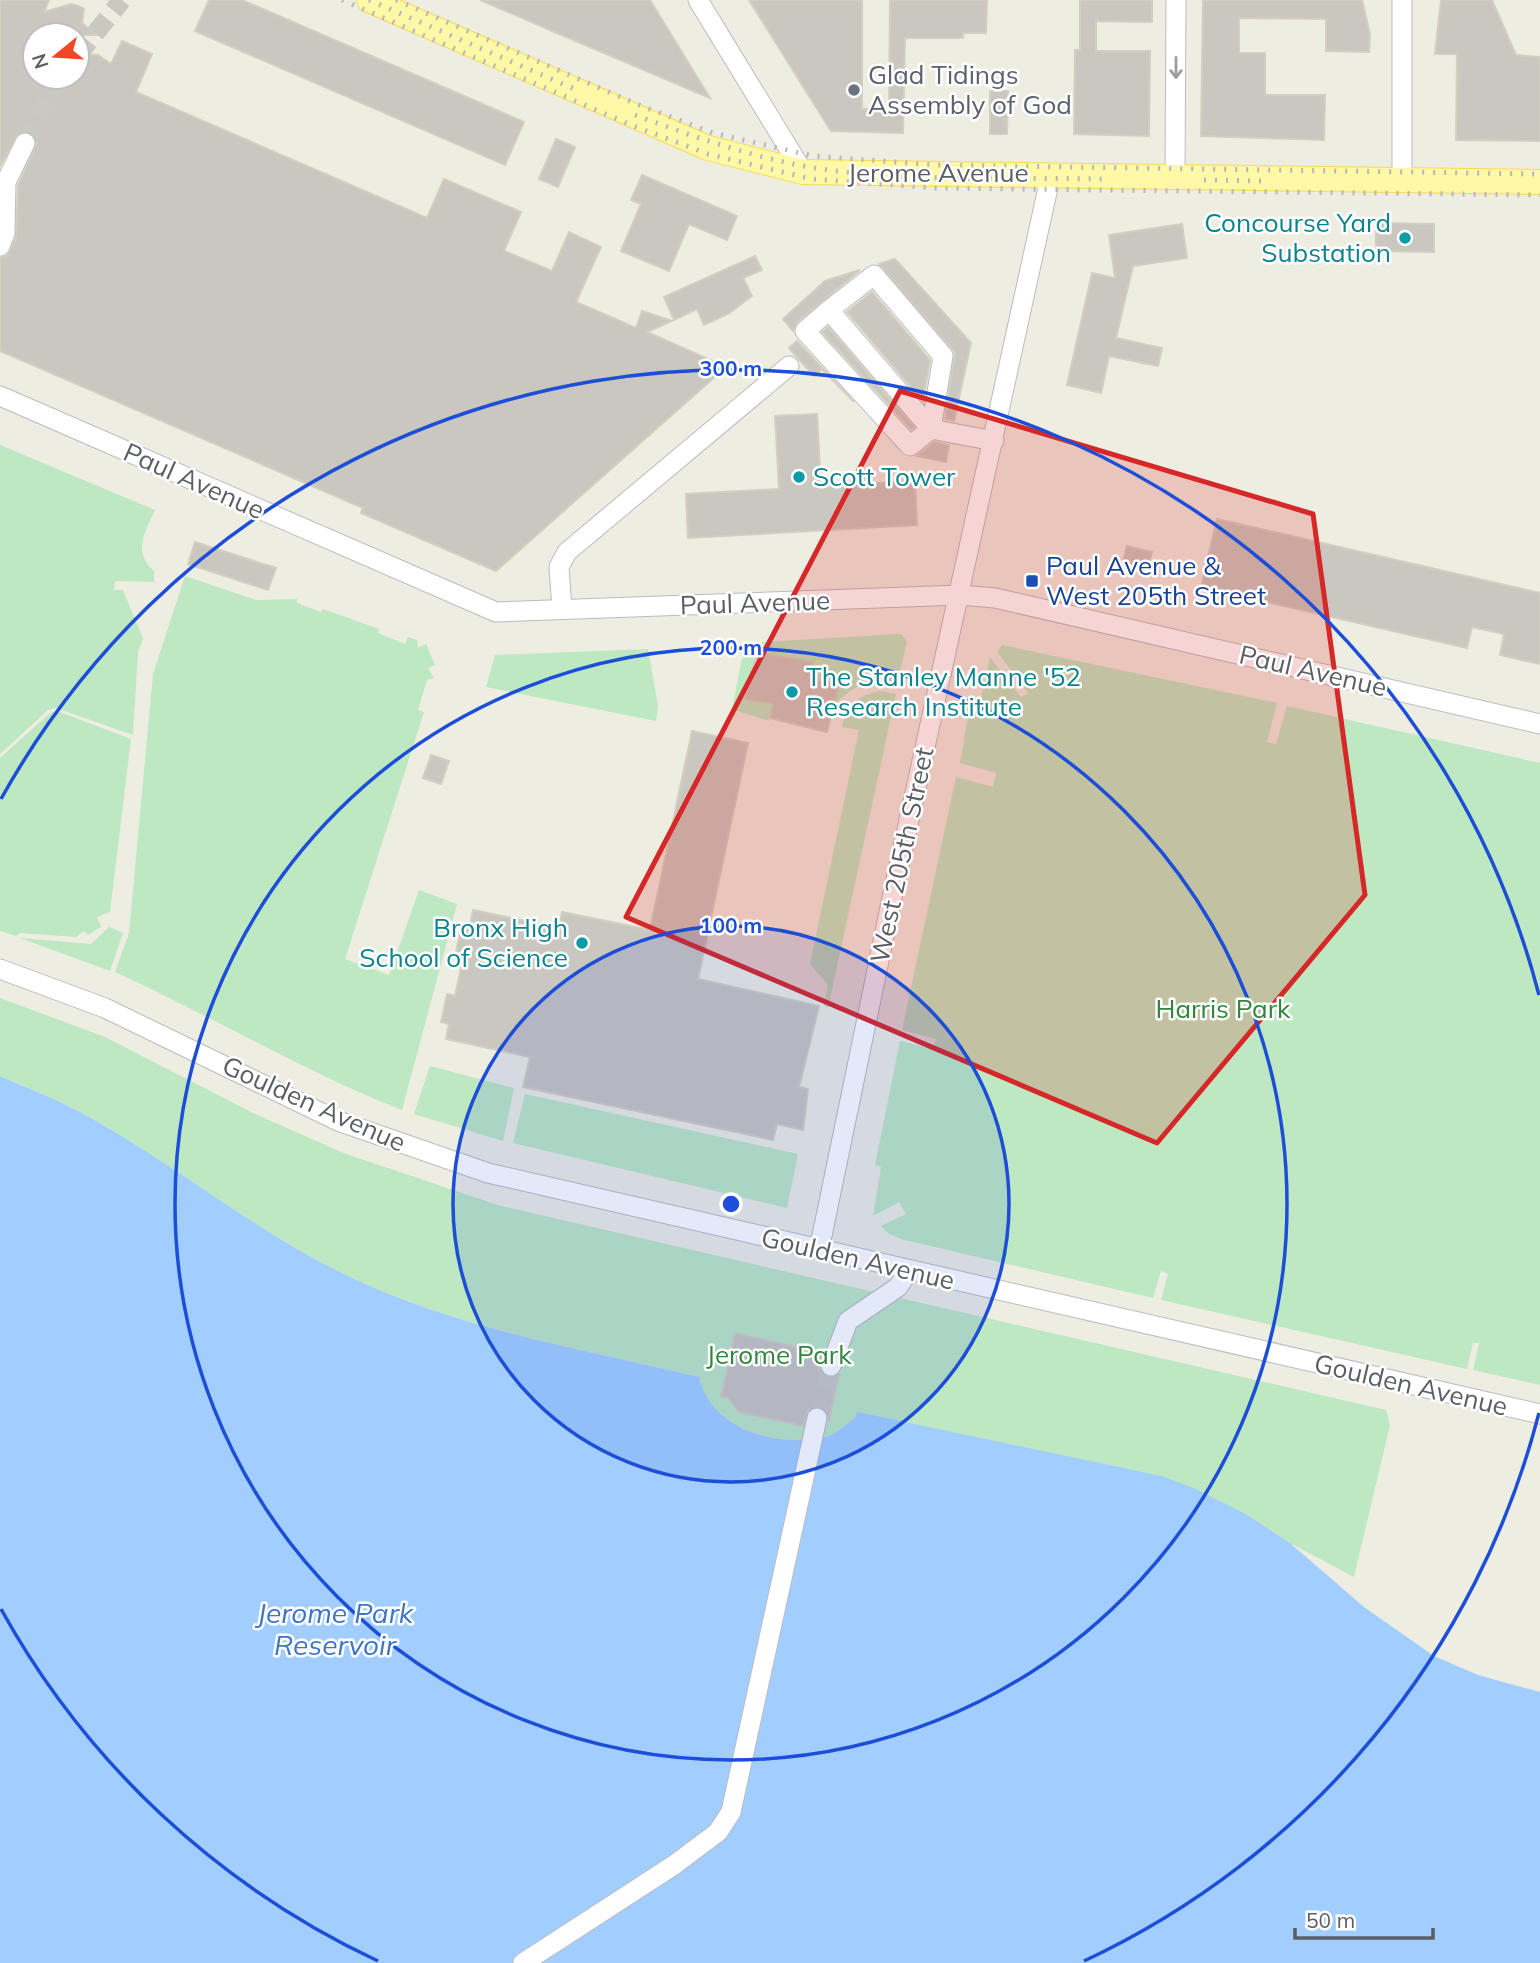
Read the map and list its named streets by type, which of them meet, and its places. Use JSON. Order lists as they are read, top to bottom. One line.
{"streets":{"main road":["Jerome Avenue"],"street":["Paul Avenue","West 205th Street","Goulden Avenue"]},"crossings":[["Jerome Avenue","West 205th Street"],["Paul Avenue","West 205th Street"],["West 205th Street","Goulden Avenue"]],"water":["Jerome Park Reservoir"],"parks":["Harris Park","Jerome Park"],"places":{"other":["Glad Tidings Assembly of God","Concourse Yard Substation","Scott Tower","The Stanley Manne '52 Research Institute","Bronx High School of Science"],"transit":["Paul Avenue & West 205th Street"]},"scale_bar":"50 m","north":"left","rings":["300 m","200 m","100 m"]}
